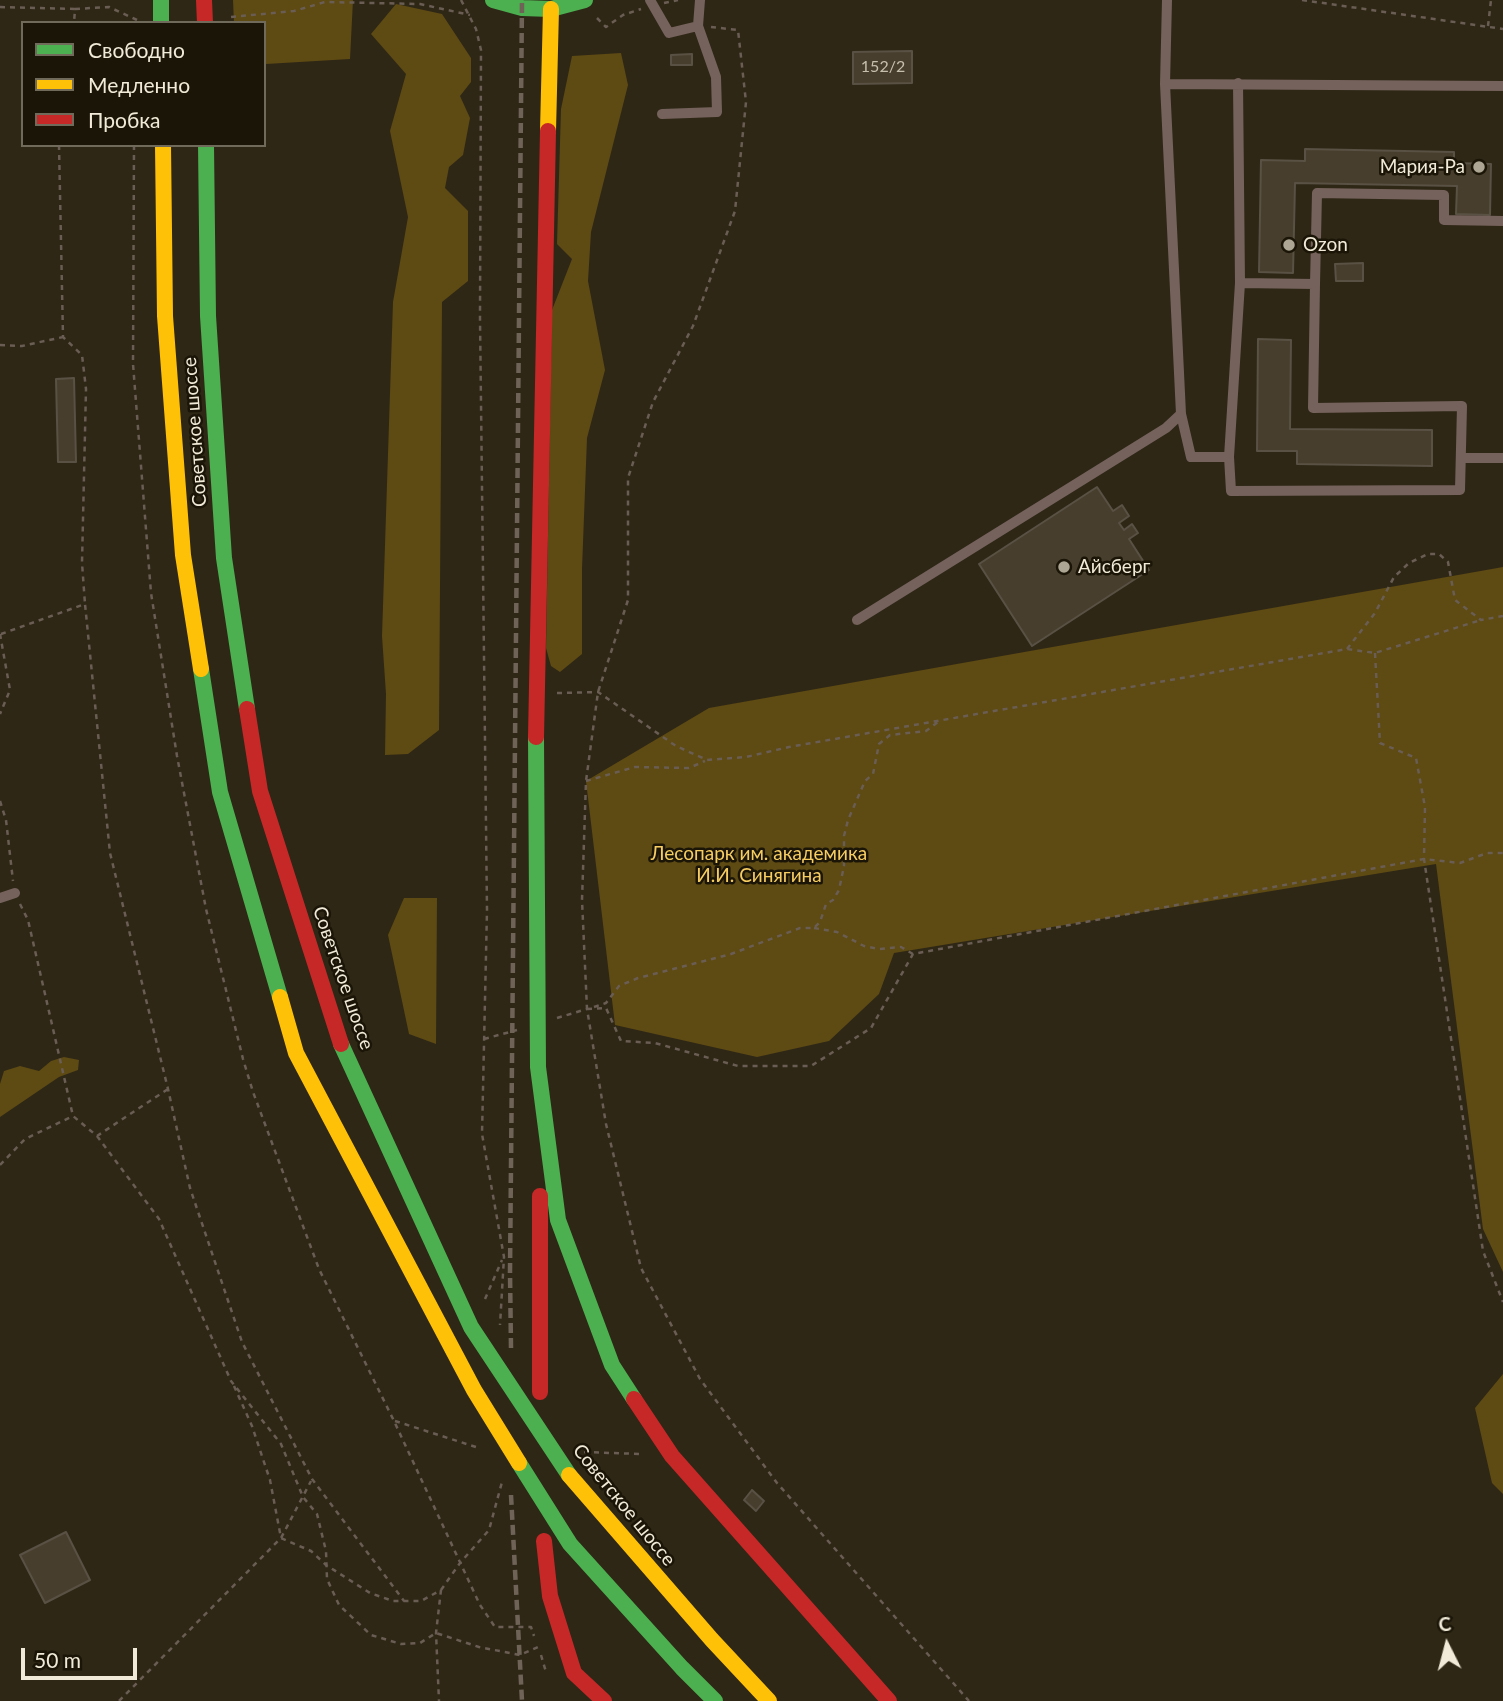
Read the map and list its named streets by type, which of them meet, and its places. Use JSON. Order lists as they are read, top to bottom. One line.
{"streets":{"main road":["Советское шоссе"]},"parks":["Лесопарк им. академика И.И. Синягина"],"places":["Мария-Ра","Ozon","Айсберг"],"house_numbers":["152/2"],"legend":["Свободно","Медленно","Пробка"],"scale_bar":"50 m","north":"top"}
